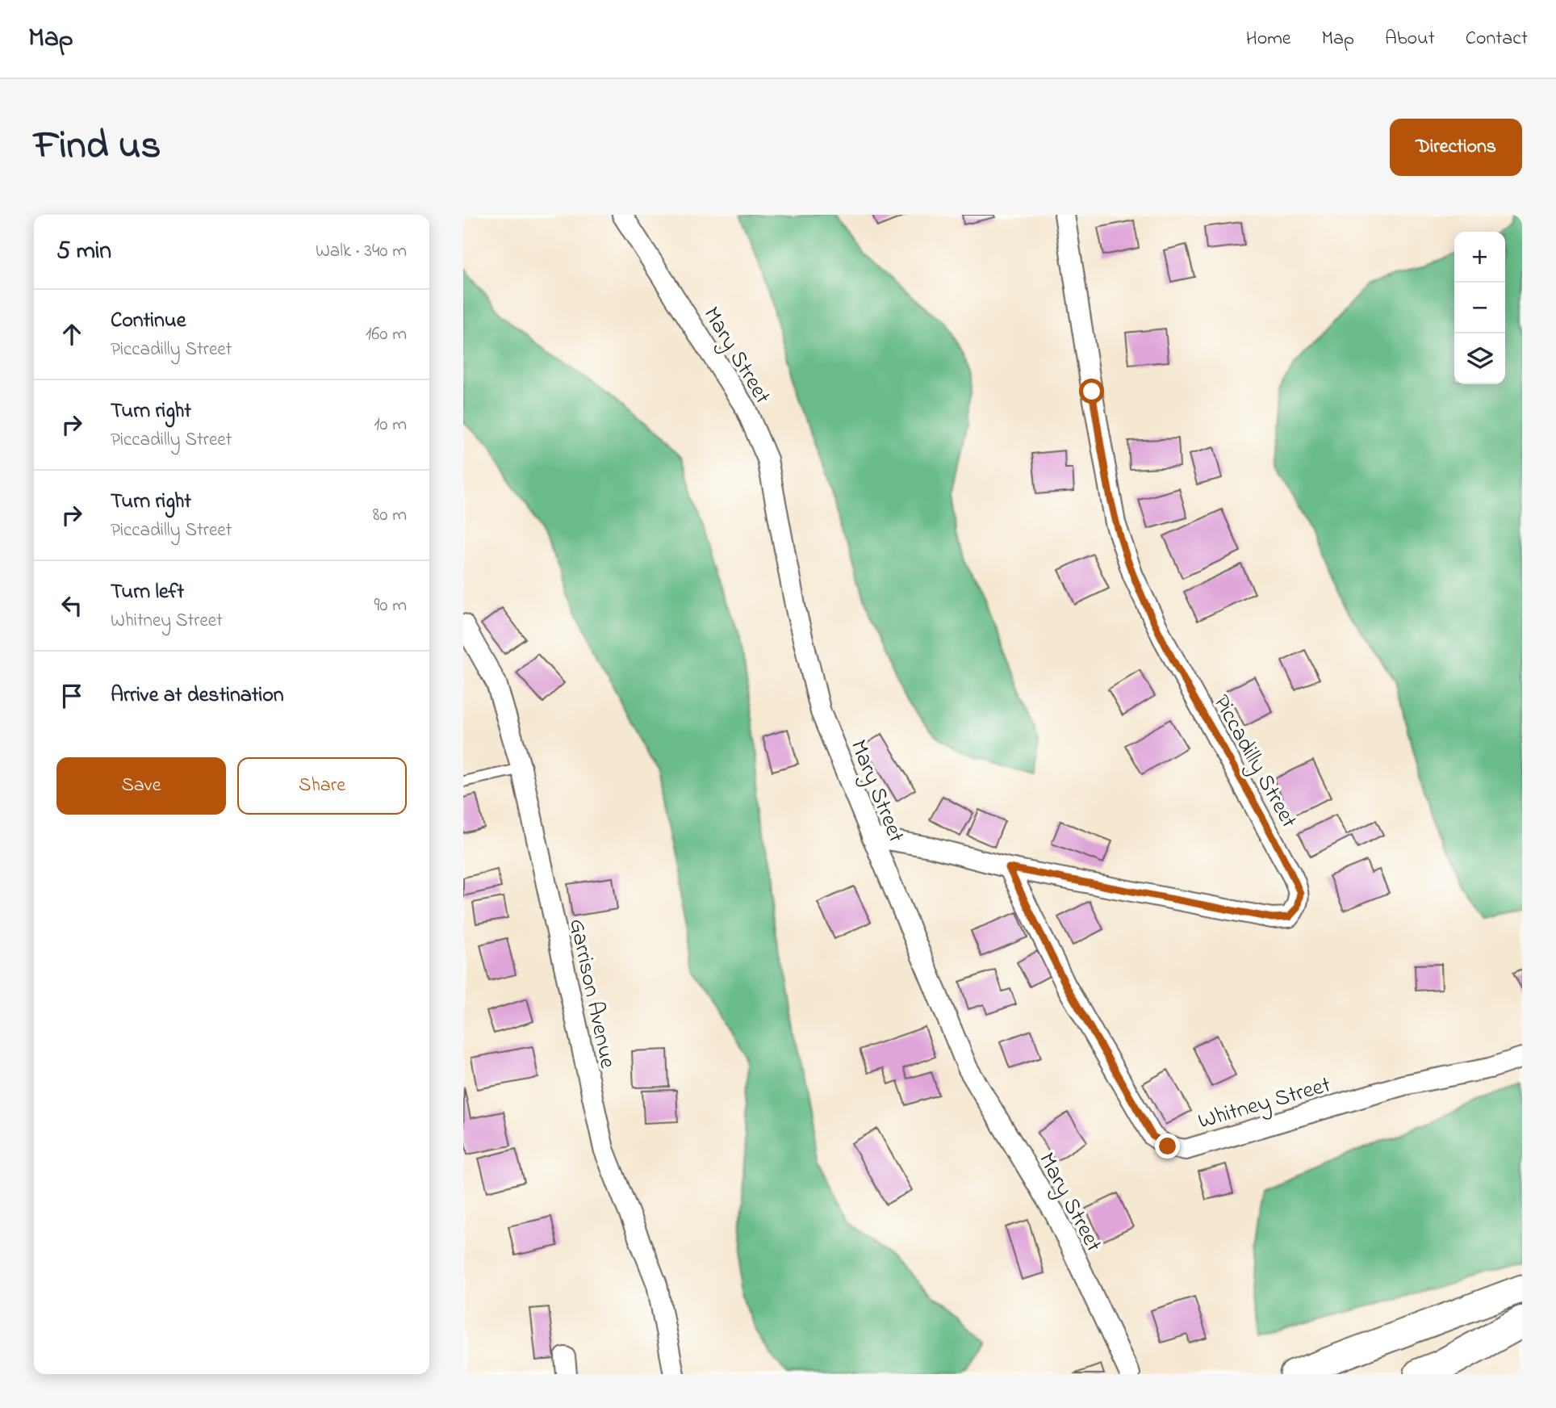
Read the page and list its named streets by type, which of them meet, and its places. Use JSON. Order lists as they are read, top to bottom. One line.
{"streets":{"street":["Mary Street","Piccadilly Street","Garrison Avenue","Whitney Street"]},"crossings":[["Mary Street","Piccadilly Street"],["Piccadilly Street","Whitney Street"]],"page":{"header":"Map","nav":["Home","Map","About","Contact"],"title":"Find us","buttons":["Directions",["Save","Share"]],"heading":["5 min","Walk · 340 m"],"map_buttons":["+","−"],"list":[["Continue","Piccadilly Street","160 m"],["Turn right","Piccadilly Street","10 m"],["Turn right","Piccadilly Street","80 m"],["Turn left","Whitney Street","90 m"],"Arrive at destination"]}}
